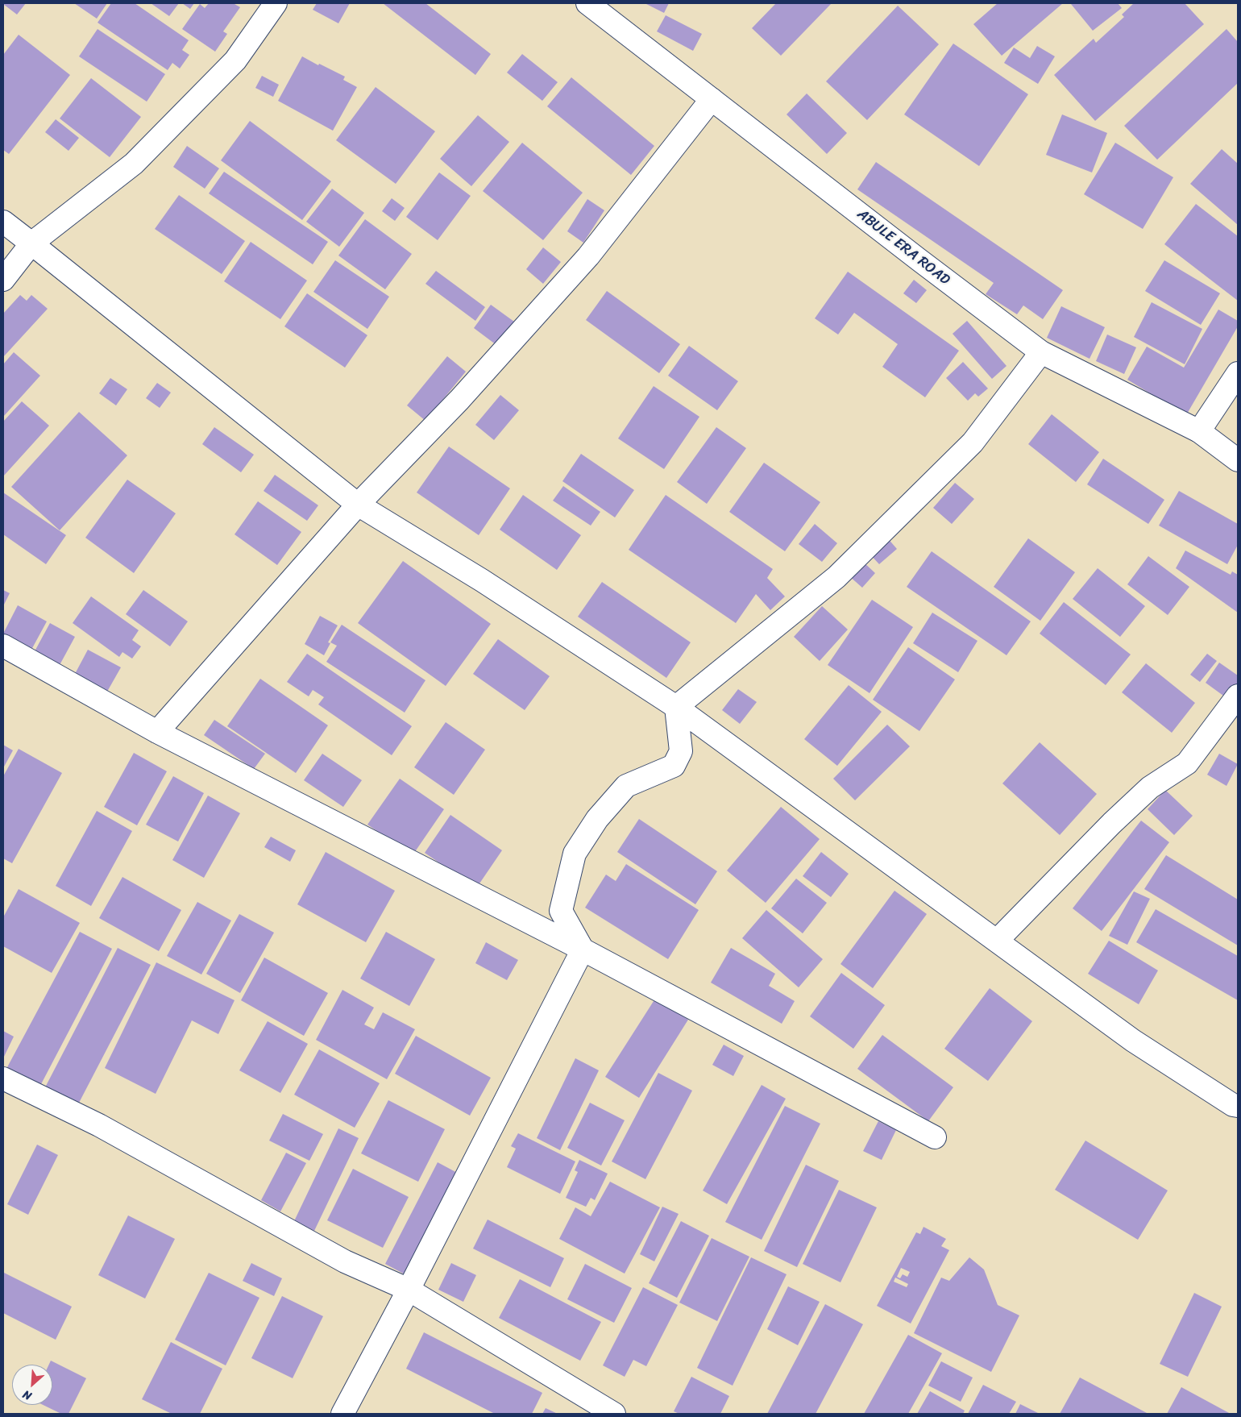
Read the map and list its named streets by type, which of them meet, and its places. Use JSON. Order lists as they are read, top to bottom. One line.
{"streets":{"street":["ABULE ERA ROAD"]},"north":"bottom left"}
